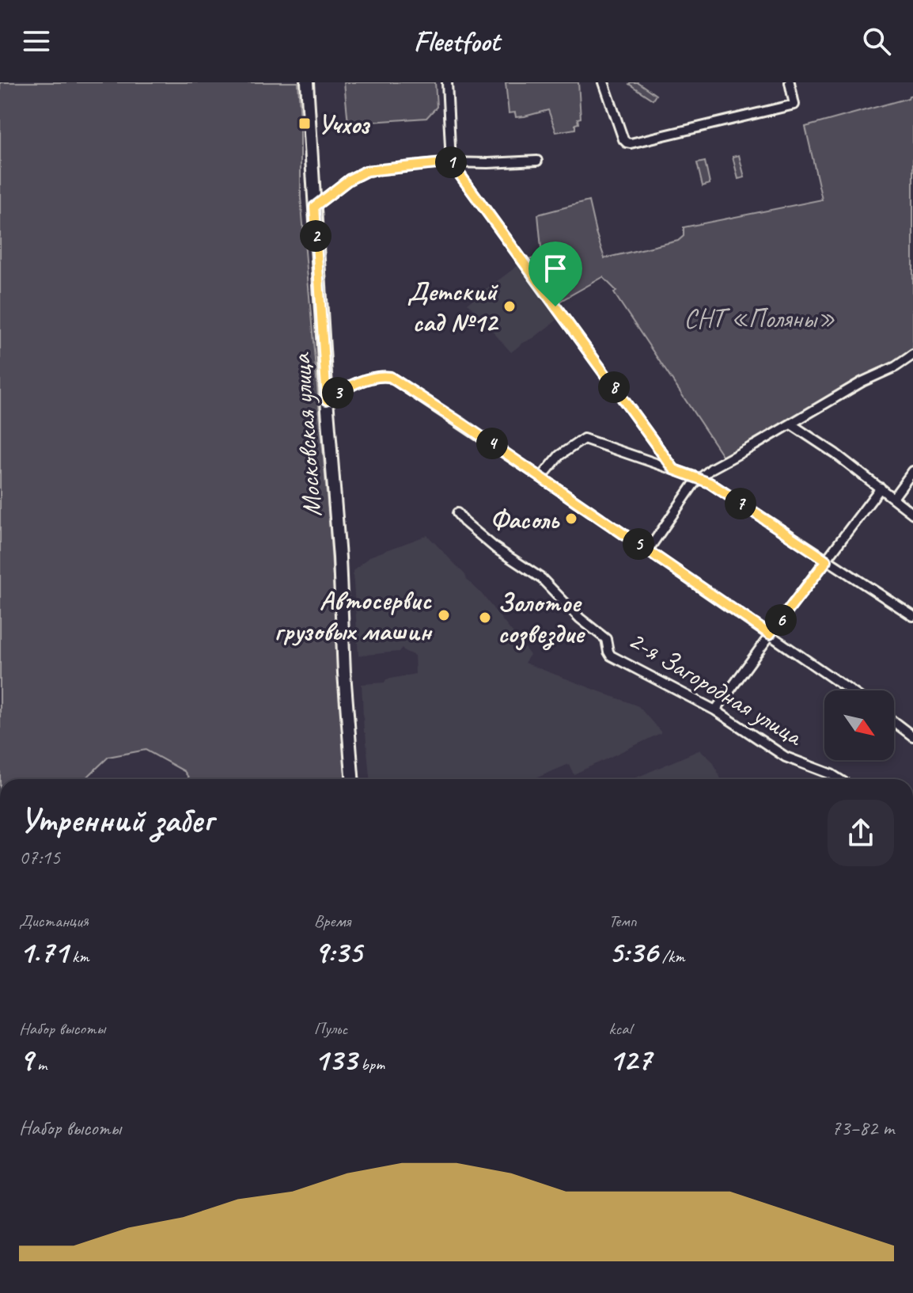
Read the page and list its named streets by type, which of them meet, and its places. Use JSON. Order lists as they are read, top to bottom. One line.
{"streets":{"main road":["Московская улица"],"street":["2-я Загородная улица"]},"parks":["СНТ «Поляны»"],"places":{"transit":["Учхоз"],"other":["Детский сад №12","Фасоль","Автосервис грузовых машин","Золотое созвездие"]},"north":"bottom right","page":{"header":"Fleetfoot","pins":["1","2","8","3","4","7","5","6"],"heading":["Утренний забег","07:15"],"stats":[["Дистанция","1.71 km"],["Время","9:35"],["Темп","5:36 /km"],["Набор высоты","9 m"],["Пульс","133 bpm"],["kcal","127"]],"chart":["Набор высоты","73–82 m"]}}
